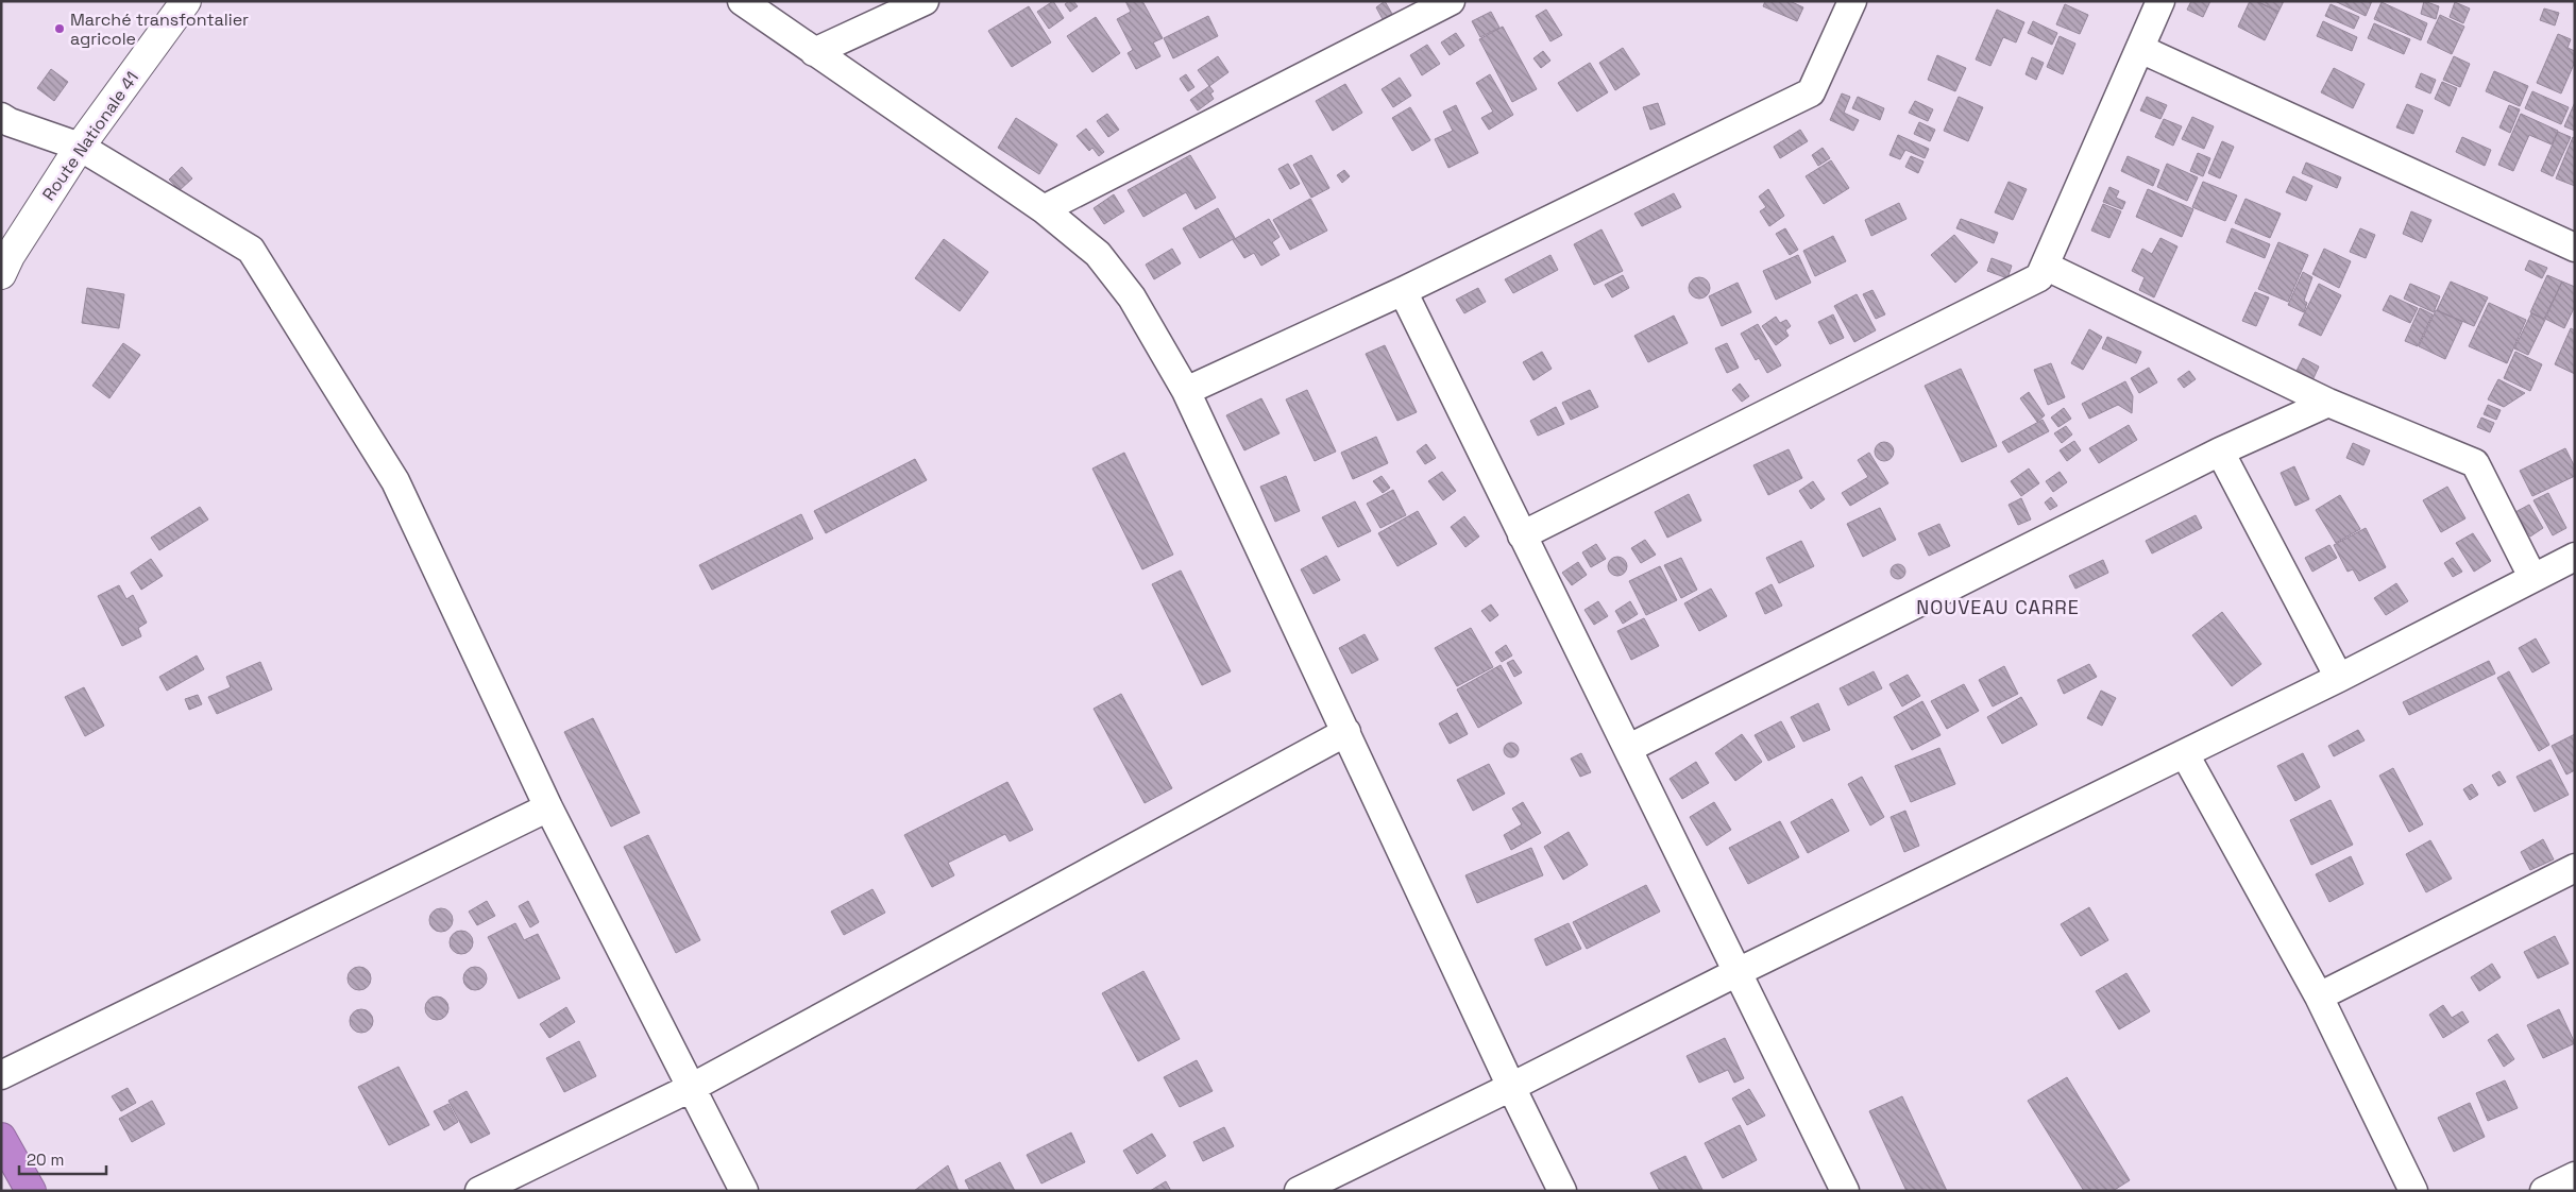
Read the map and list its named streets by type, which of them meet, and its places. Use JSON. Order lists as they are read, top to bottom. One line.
{"streets":{"street":["Route Nationale 41"]},"districts":["NOUVEAU CARRE"],"places":["Marché transfontalier agricole"],"scale_bar":"20 m"}
